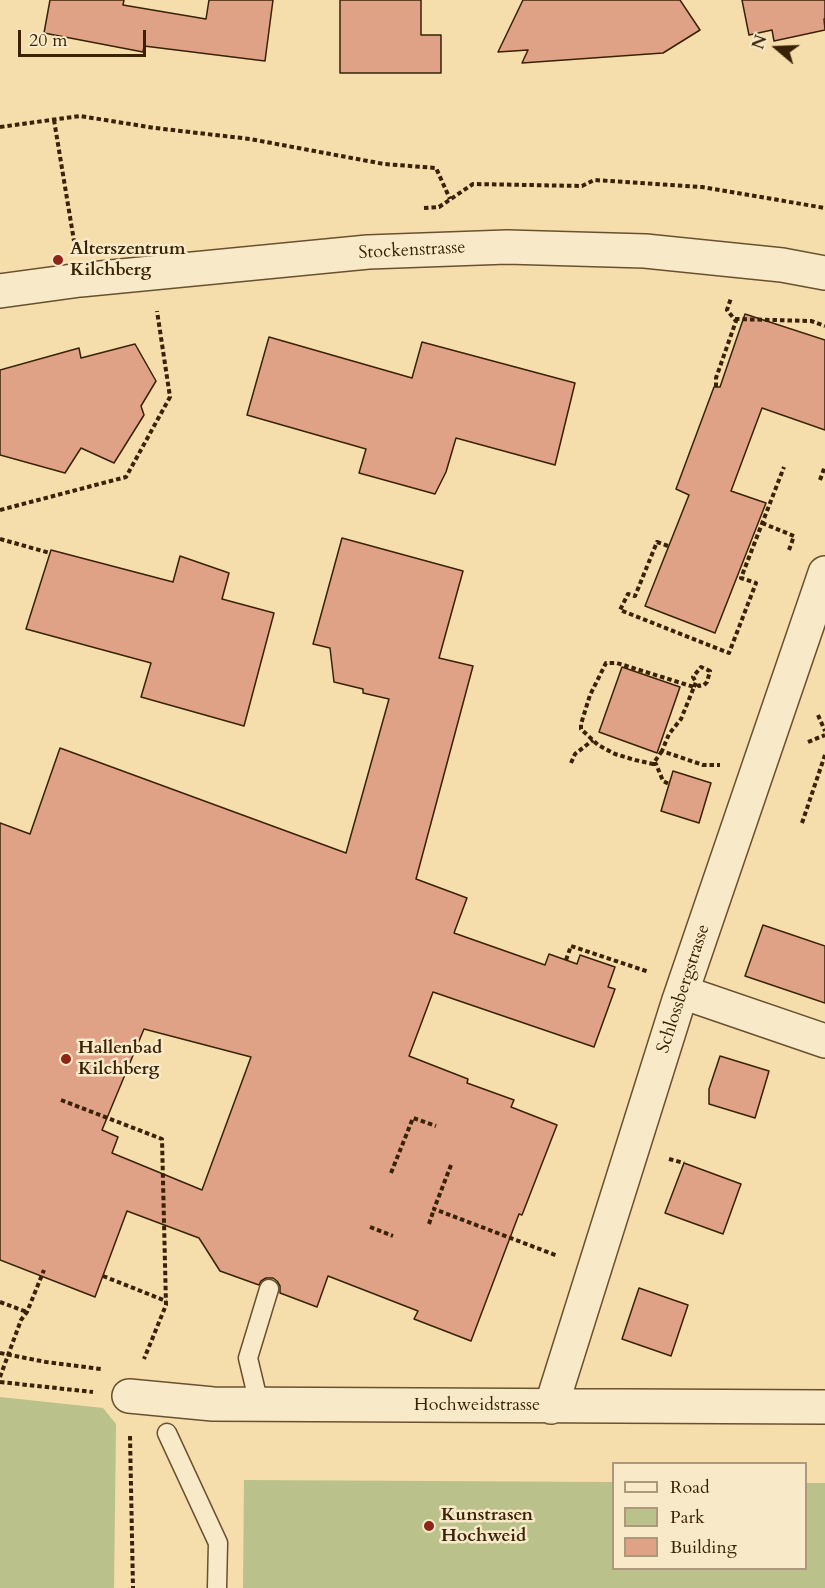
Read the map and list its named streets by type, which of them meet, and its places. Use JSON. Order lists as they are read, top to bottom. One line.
{"streets":{"street":["Stockenstrasse","Schlossbergstrasse","Hochweidstrasse"]},"crossings":[["Schlossbergstrasse","Hochweidstrasse"]],"places":["Alterszentrum Kilchberg","Hallenbad Kilchberg","Kunstrasen Hochweid"],"legend":["Road","Park","Building"],"scale_bar":"20 m","north":"left"}
